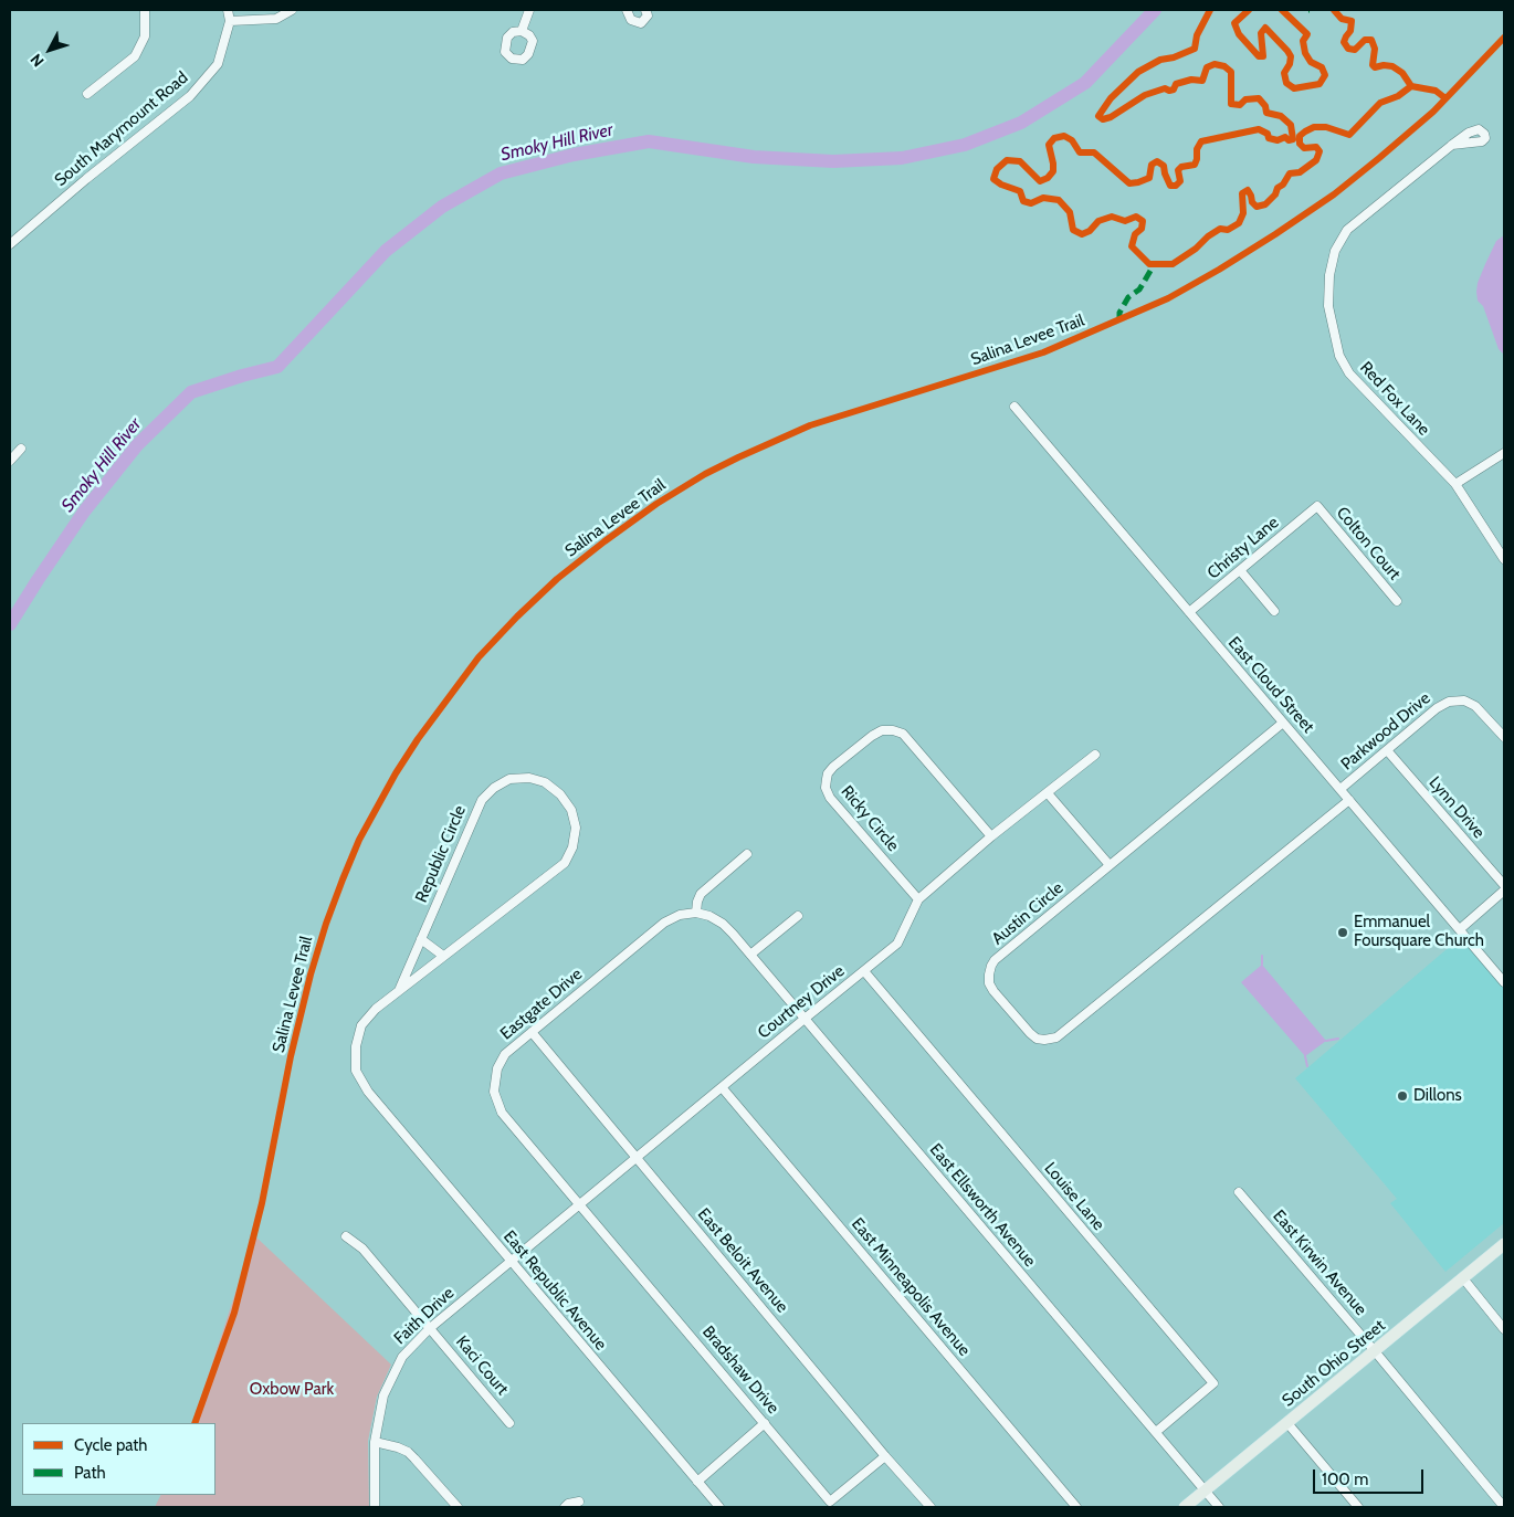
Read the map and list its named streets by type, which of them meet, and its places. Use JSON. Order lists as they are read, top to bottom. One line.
{"streets":{"main road":["South Ohio Street"],"street":["South Marymount Road","Red Fox Lane","Colton Court","Christy Lane","East Cloud Street","Parkwood Drive","Lynn Drive","Ricky Circle","Republic Circle","Austin Circle","Courtney Drive","Eastgate Drive","Louise Lane","East Ellsworth Avenue","East Beloit Avenue","East Kirwin Avenue","East Minneapolis Avenue","East Republic Avenue","Faith Drive","Kaci Court","Bradshaw Drive"],"cycle path":["Salina Levee Trail"]},"crossings":[["Colton Court","Christy Lane"],["Christy Lane","East Cloud Street"],["East Cloud Street","Parkwood Drive"],["East Cloud Street","Austin Circle"],["Parkwood Drive","Lynn Drive"],["Ricky Circle","Courtney Drive"],["Republic Circle","East Republic Avenue"],["Courtney Drive","Eastgate Drive"],["Courtney Drive","Louise Lane"],["Courtney Drive","East Ellsworth Avenue"],["Courtney Drive","East Beloit Avenue"],["Courtney Drive","East Minneapolis Avenue"],["Courtney Drive","East Republic Avenue"],["Courtney Drive","Faith Drive"],["Courtney Drive","Bradshaw Drive"],["Eastgate Drive","East Ellsworth Avenue"],["Eastgate Drive","East Beloit Avenue"],["Eastgate Drive","Bradshaw Drive"],["Louise Lane","East Ellsworth Avenue"],["East Ellsworth Avenue","South Ohio Street"],["East Beloit Avenue","Bradshaw Drive"],["East Kirwin Avenue","South Ohio Street"],["East Republic Avenue","Faith Drive"],["Faith Drive","Kaci Court"]],"water":["Smoky Hill River"],"parks":["Oxbow Park"],"places":["Emmanuel Foursquare Church","Dillons"],"legend":["Cycle path","Path"],"scale_bar":"100 m","north":"bottom left"}
